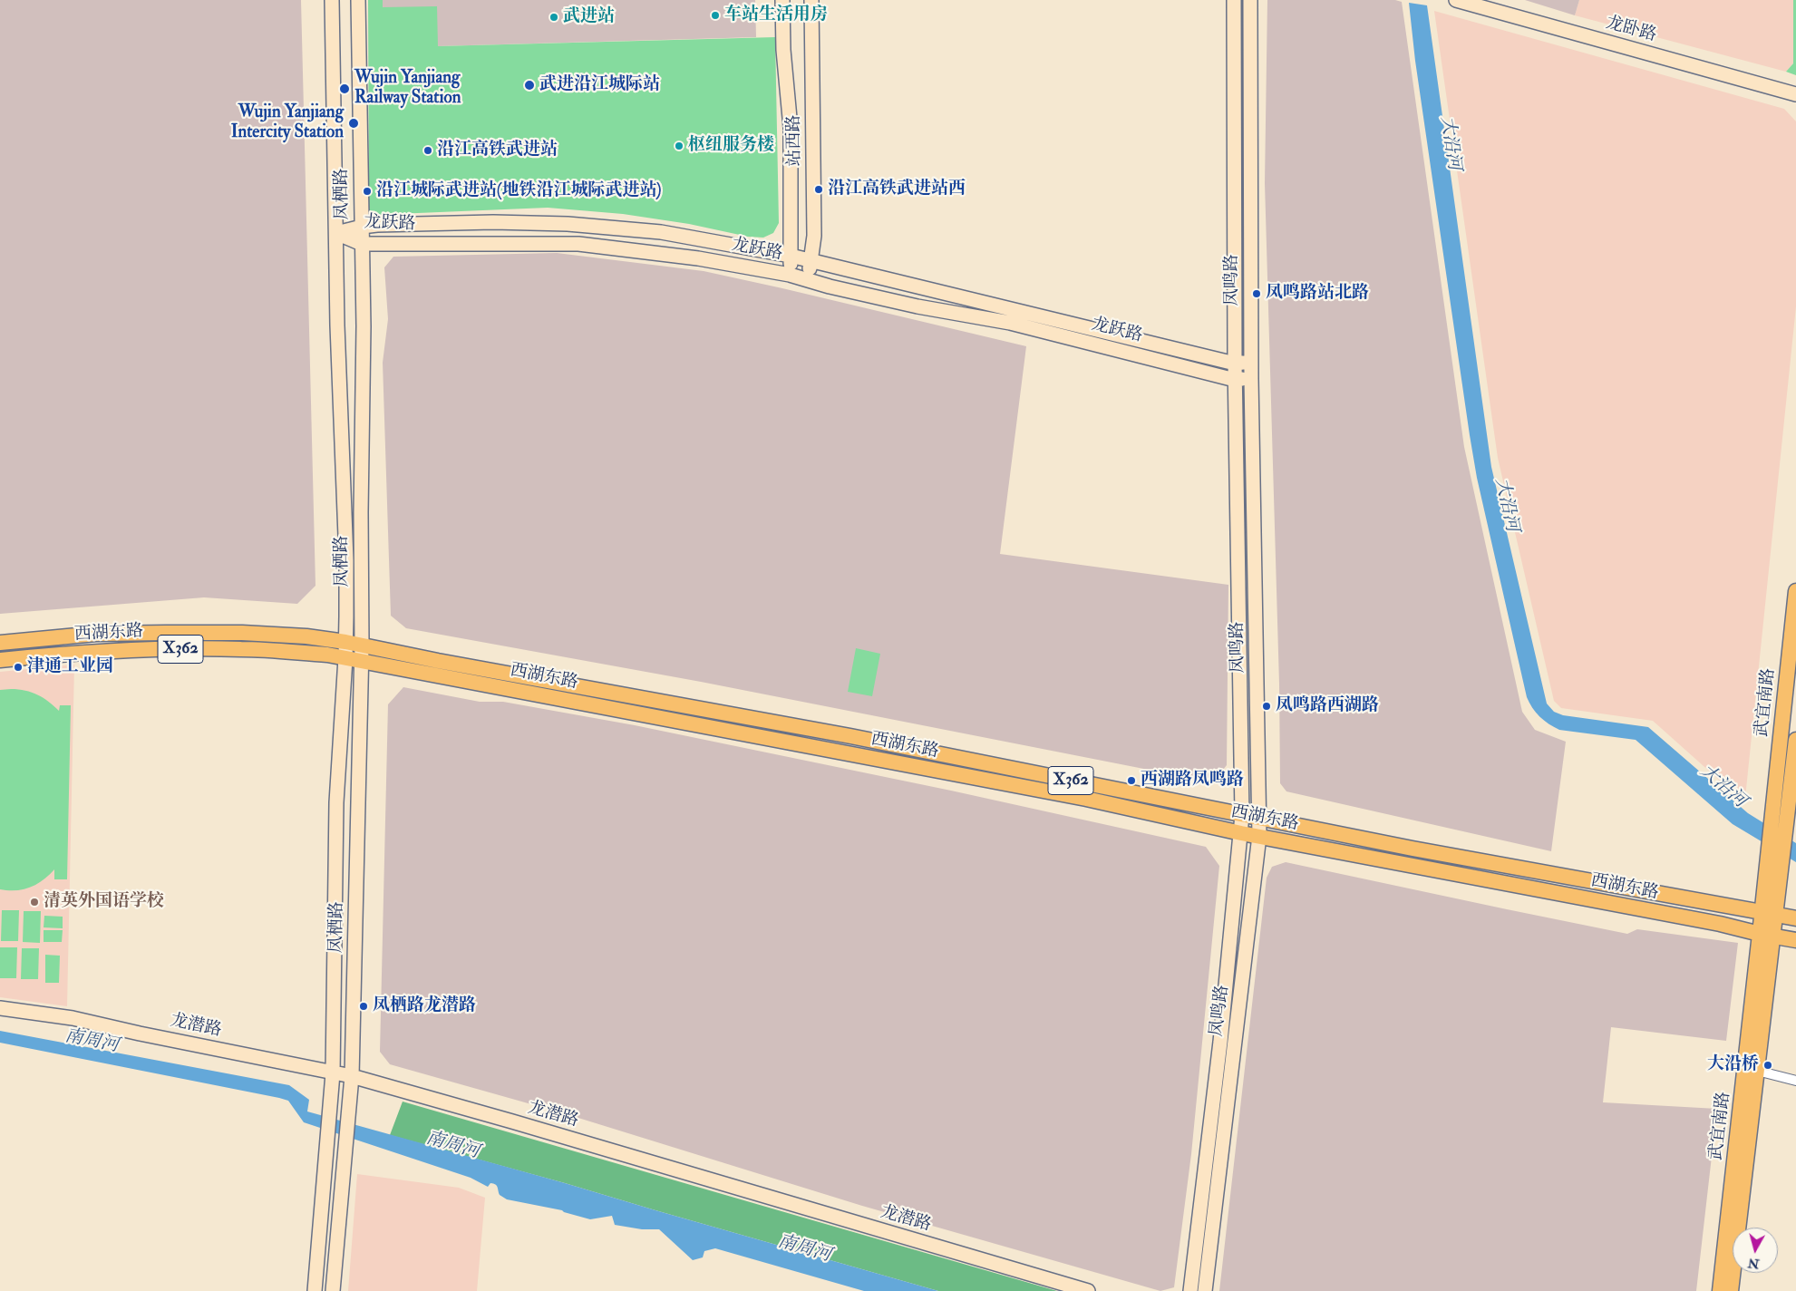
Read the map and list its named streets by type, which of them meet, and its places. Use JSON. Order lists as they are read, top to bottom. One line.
{"streets":{"main road":["西湖东路","X362","武宜南路"],"street":["龙卧路","站西路","凤栖路","龙跃路","凤鸣路","龙潜路"]},"crossings":[["站西路","龙跃路"],["凤栖路","龙跃路"],["凤栖路","西湖东路"],["凤栖路","龙潜路"],["龙跃路","凤鸣路"],["凤鸣路","西湖东路"],["西湖东路","武宜南路"]],"water":["大沿河","南周河"],"places":["车站生活用房","武进站","武进沿江城际站","Wujin Yanjiang Railway Station","Wujin Yanjiang Intercity Station","枢纽服务楼","沿江高铁武进站","沿江高铁武进站西","沿江城际武进站(地铁沿江城际武进站)","凤鸣路站北路","津通工业园","凤鸣路西湖路","西湖路凤鸣路","清英外国语学校","凤栖路龙潜路","大沿桥"],"north":"bottom"}
